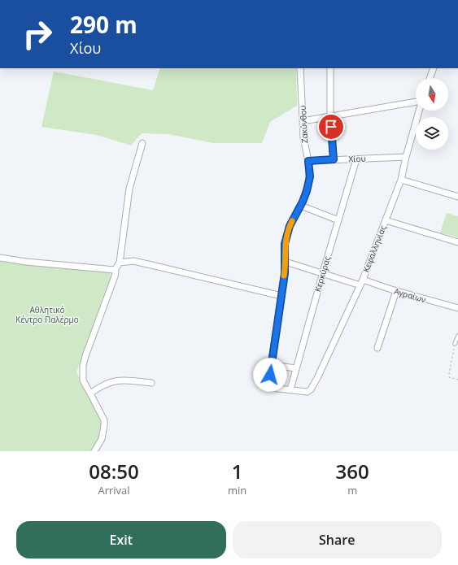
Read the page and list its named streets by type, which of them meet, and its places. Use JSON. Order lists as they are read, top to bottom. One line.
{"streets":{"street":["Ζακύνθου","Χίου","Κεφαλληνίας","Κερκύρας","Αγραίων"]},"crossings":[["Ζακύνθου","Χίου"],["Ζακύνθου","Κεφαλληνίας"],["Ζακύνθου","Κερκύρας"],["Ζακύνθου","Αγραίων"],["Χίου","Κεφαλληνίας"],["Χίου","Κερκύρας"],["Κεφαλληνίας","Κερκύρας"],["Κεφαλληνίας","Αγραίων"],["Κερκύρας","Αγραίων"]],"parks":["Αθλητικό Κέντρο Παλέρμο"],"north":"bottom","page":{"turn":["290 m","Χίου"],"eta":["08:50","Arrival","1","min","360","m"],"buttons":["Exit","Share"]}}
